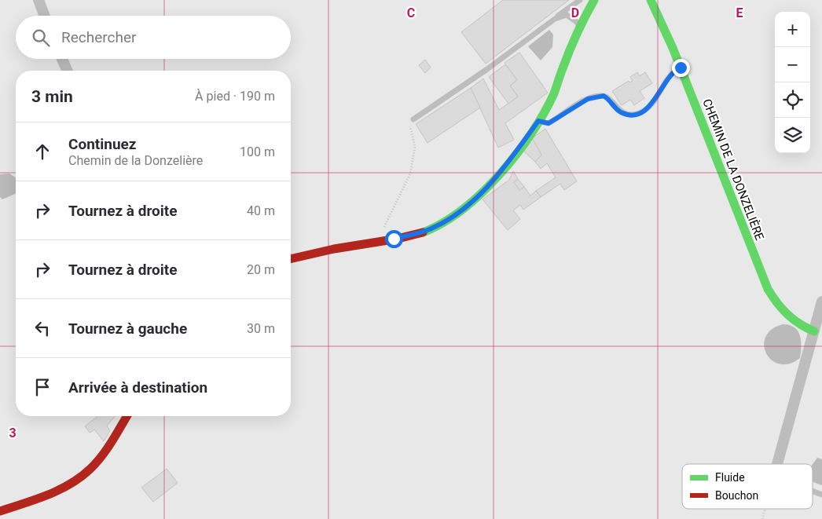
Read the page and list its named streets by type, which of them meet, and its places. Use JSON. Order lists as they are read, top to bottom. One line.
{"streets":{"street":["CHEMIN DE LA DONZELIÈRE"]},"legend":["Fluide","Bouchon"],"page":{"map_buttons":["+","−"],"search":"Rechercher","heading":["3 min","À pied · 190 m"],"list":[["Continuez","Chemin de la Donzelière","100 m"],["Tournez à droite","40 m"],["Tournez à droite","20 m"],["Tournez à gauche","30 m"],"Arrivée à destination"]},"grid":{"columns":["C","D","E"],"rows":["3"]}}
